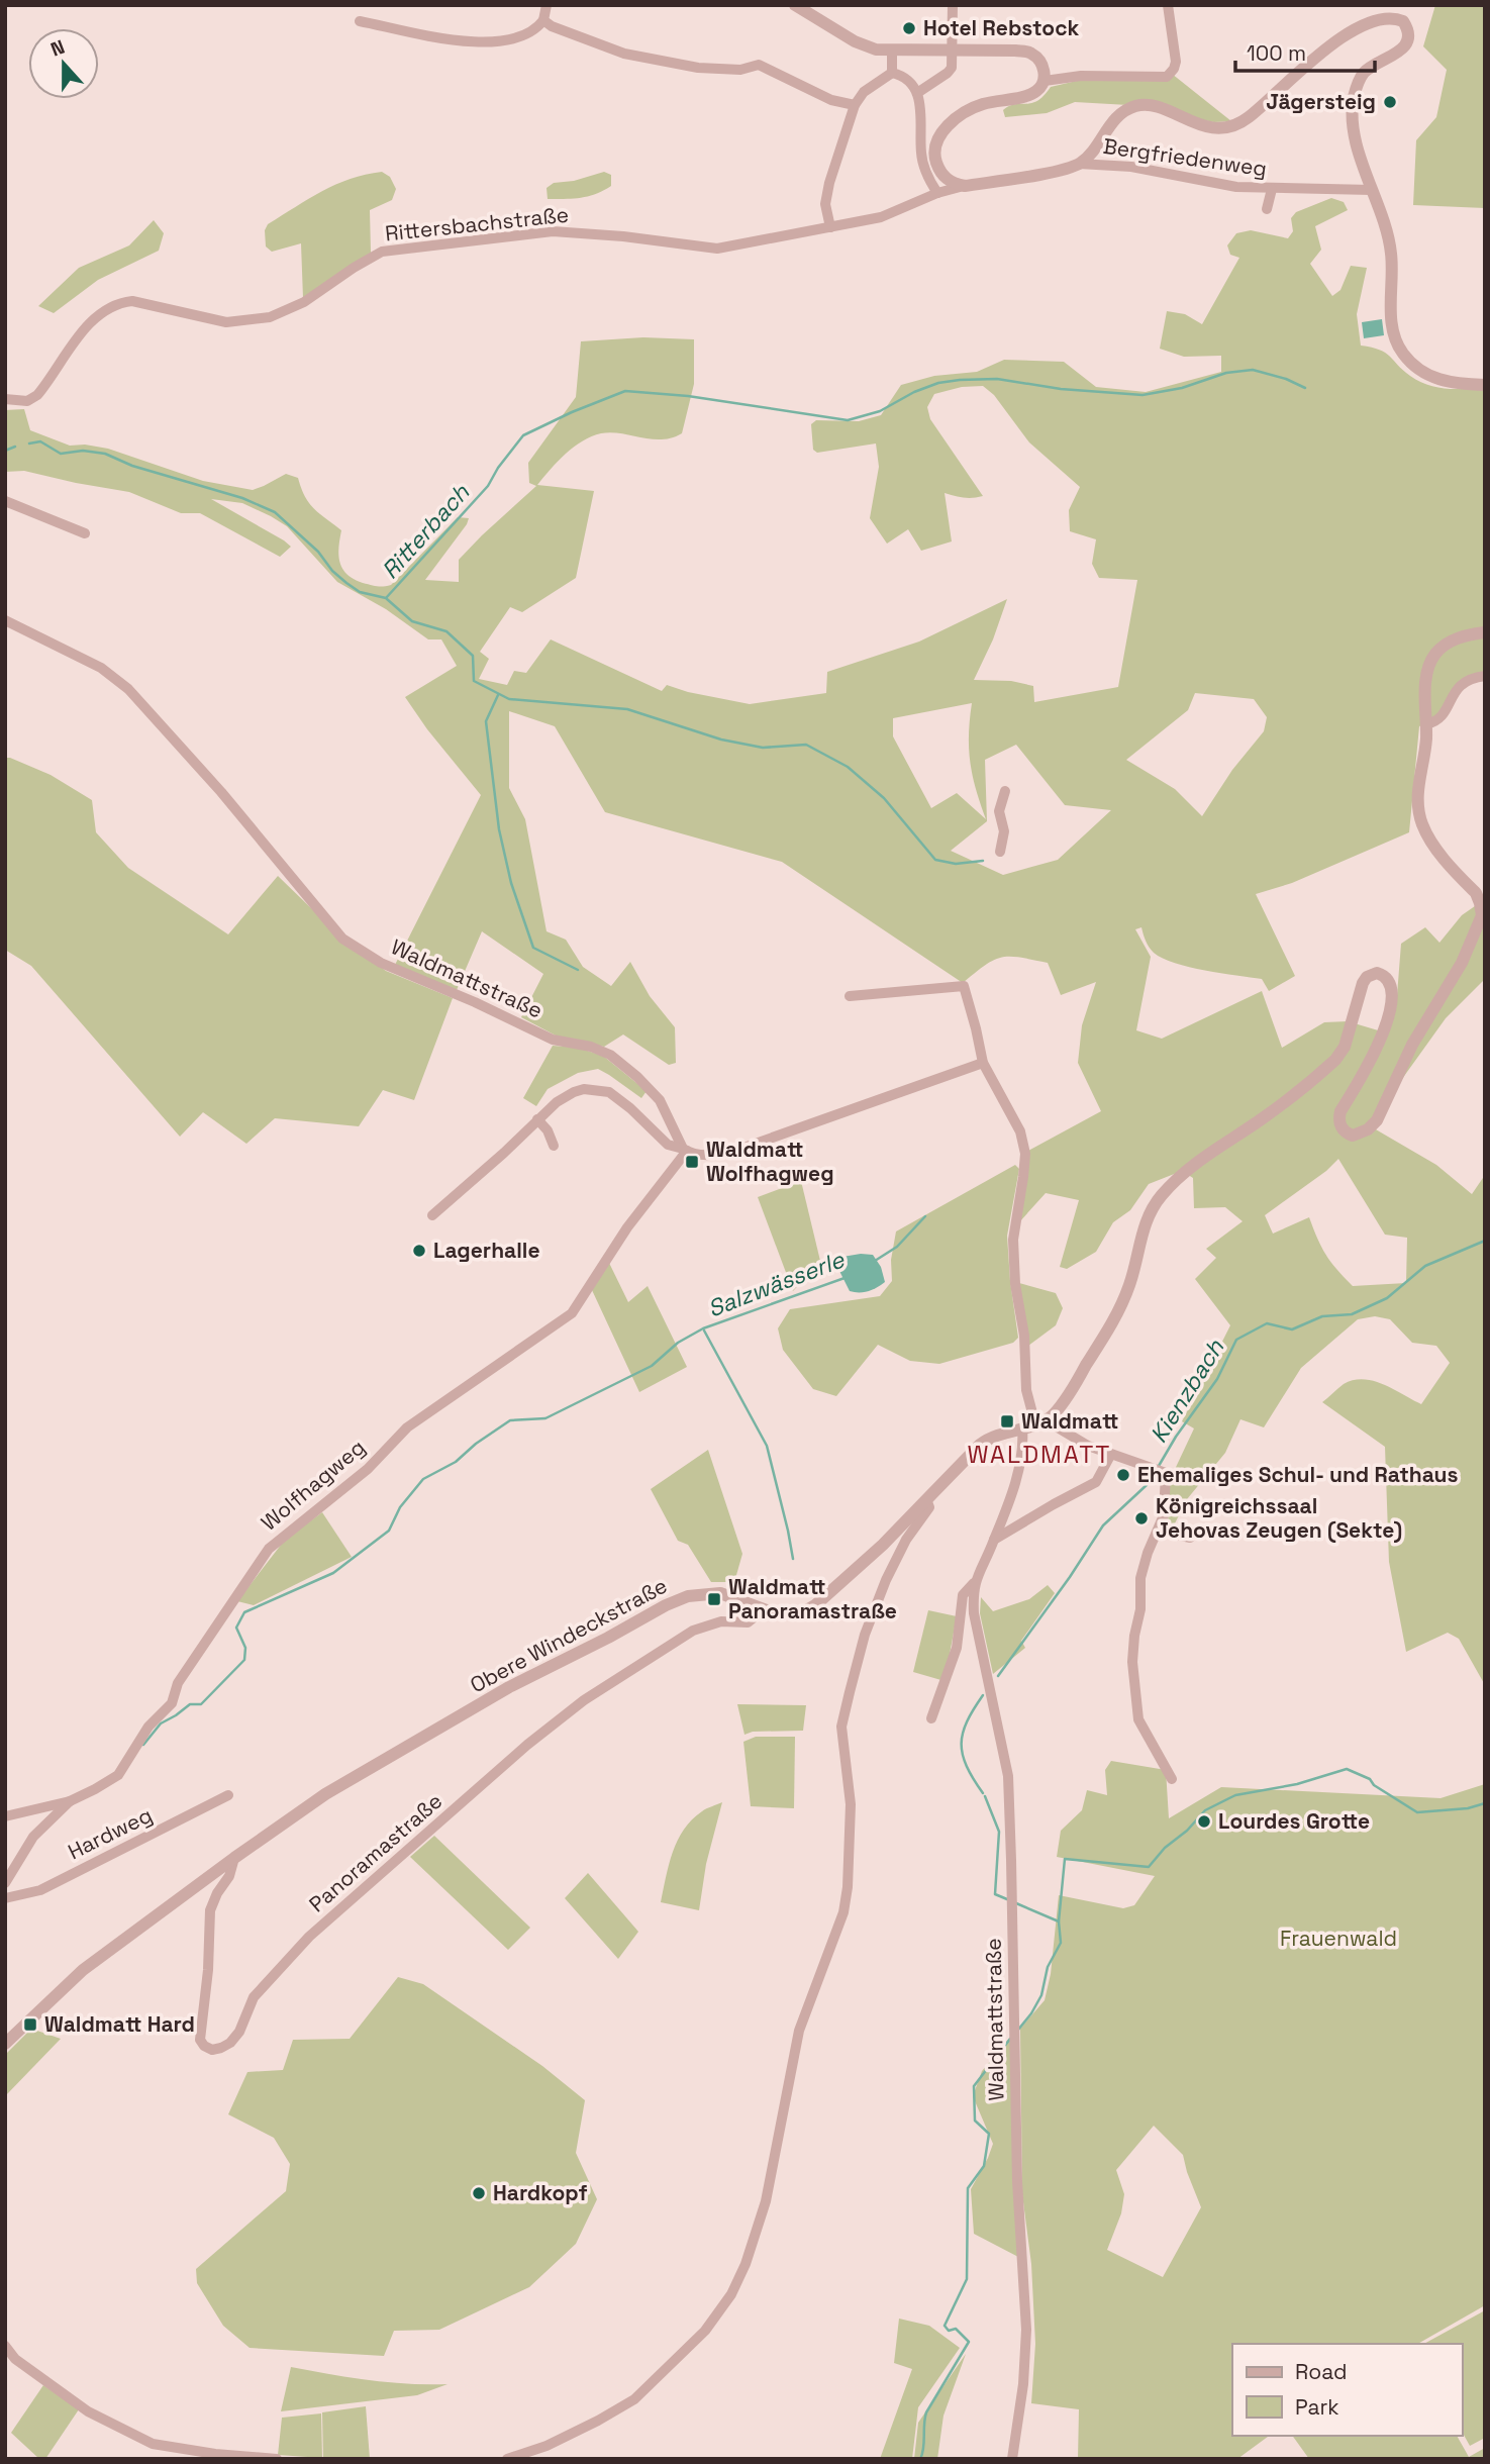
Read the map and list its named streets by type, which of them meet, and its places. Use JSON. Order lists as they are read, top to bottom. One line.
{"streets":{"street":["Bergfriedenweg","Rittersbachstraße","Waldmattstraße","Wolfhagweg","Obere Windeckstraße","Hardweg","Panoramastraße"]},"crossings":[["Waldmattstraße","Wolfhagweg"],["Waldmattstraße","Obere Windeckstraße"],["Obere Windeckstraße","Panoramastraße"]],"districts":["WALDMATT"],"water":["Ritterbach","Salzwässerle","Kienzbach"],"parks":["Frauenwald"],"places":{"other":["Hotel Rebstock","Jägersteig","Lagerhalle","Ehemaliges Schul- und Rathaus","Königreichssaal Jehovas Zeugen (Sekte)","Lourdes Grotte","Hardkopf"],"transit":["Waldmatt Wolfhagweg","Waldmatt","Waldmatt Panoramastraße","Waldmatt Hard"]},"legend":["Road","Park"],"scale_bar":"100 m","north":"top"}
